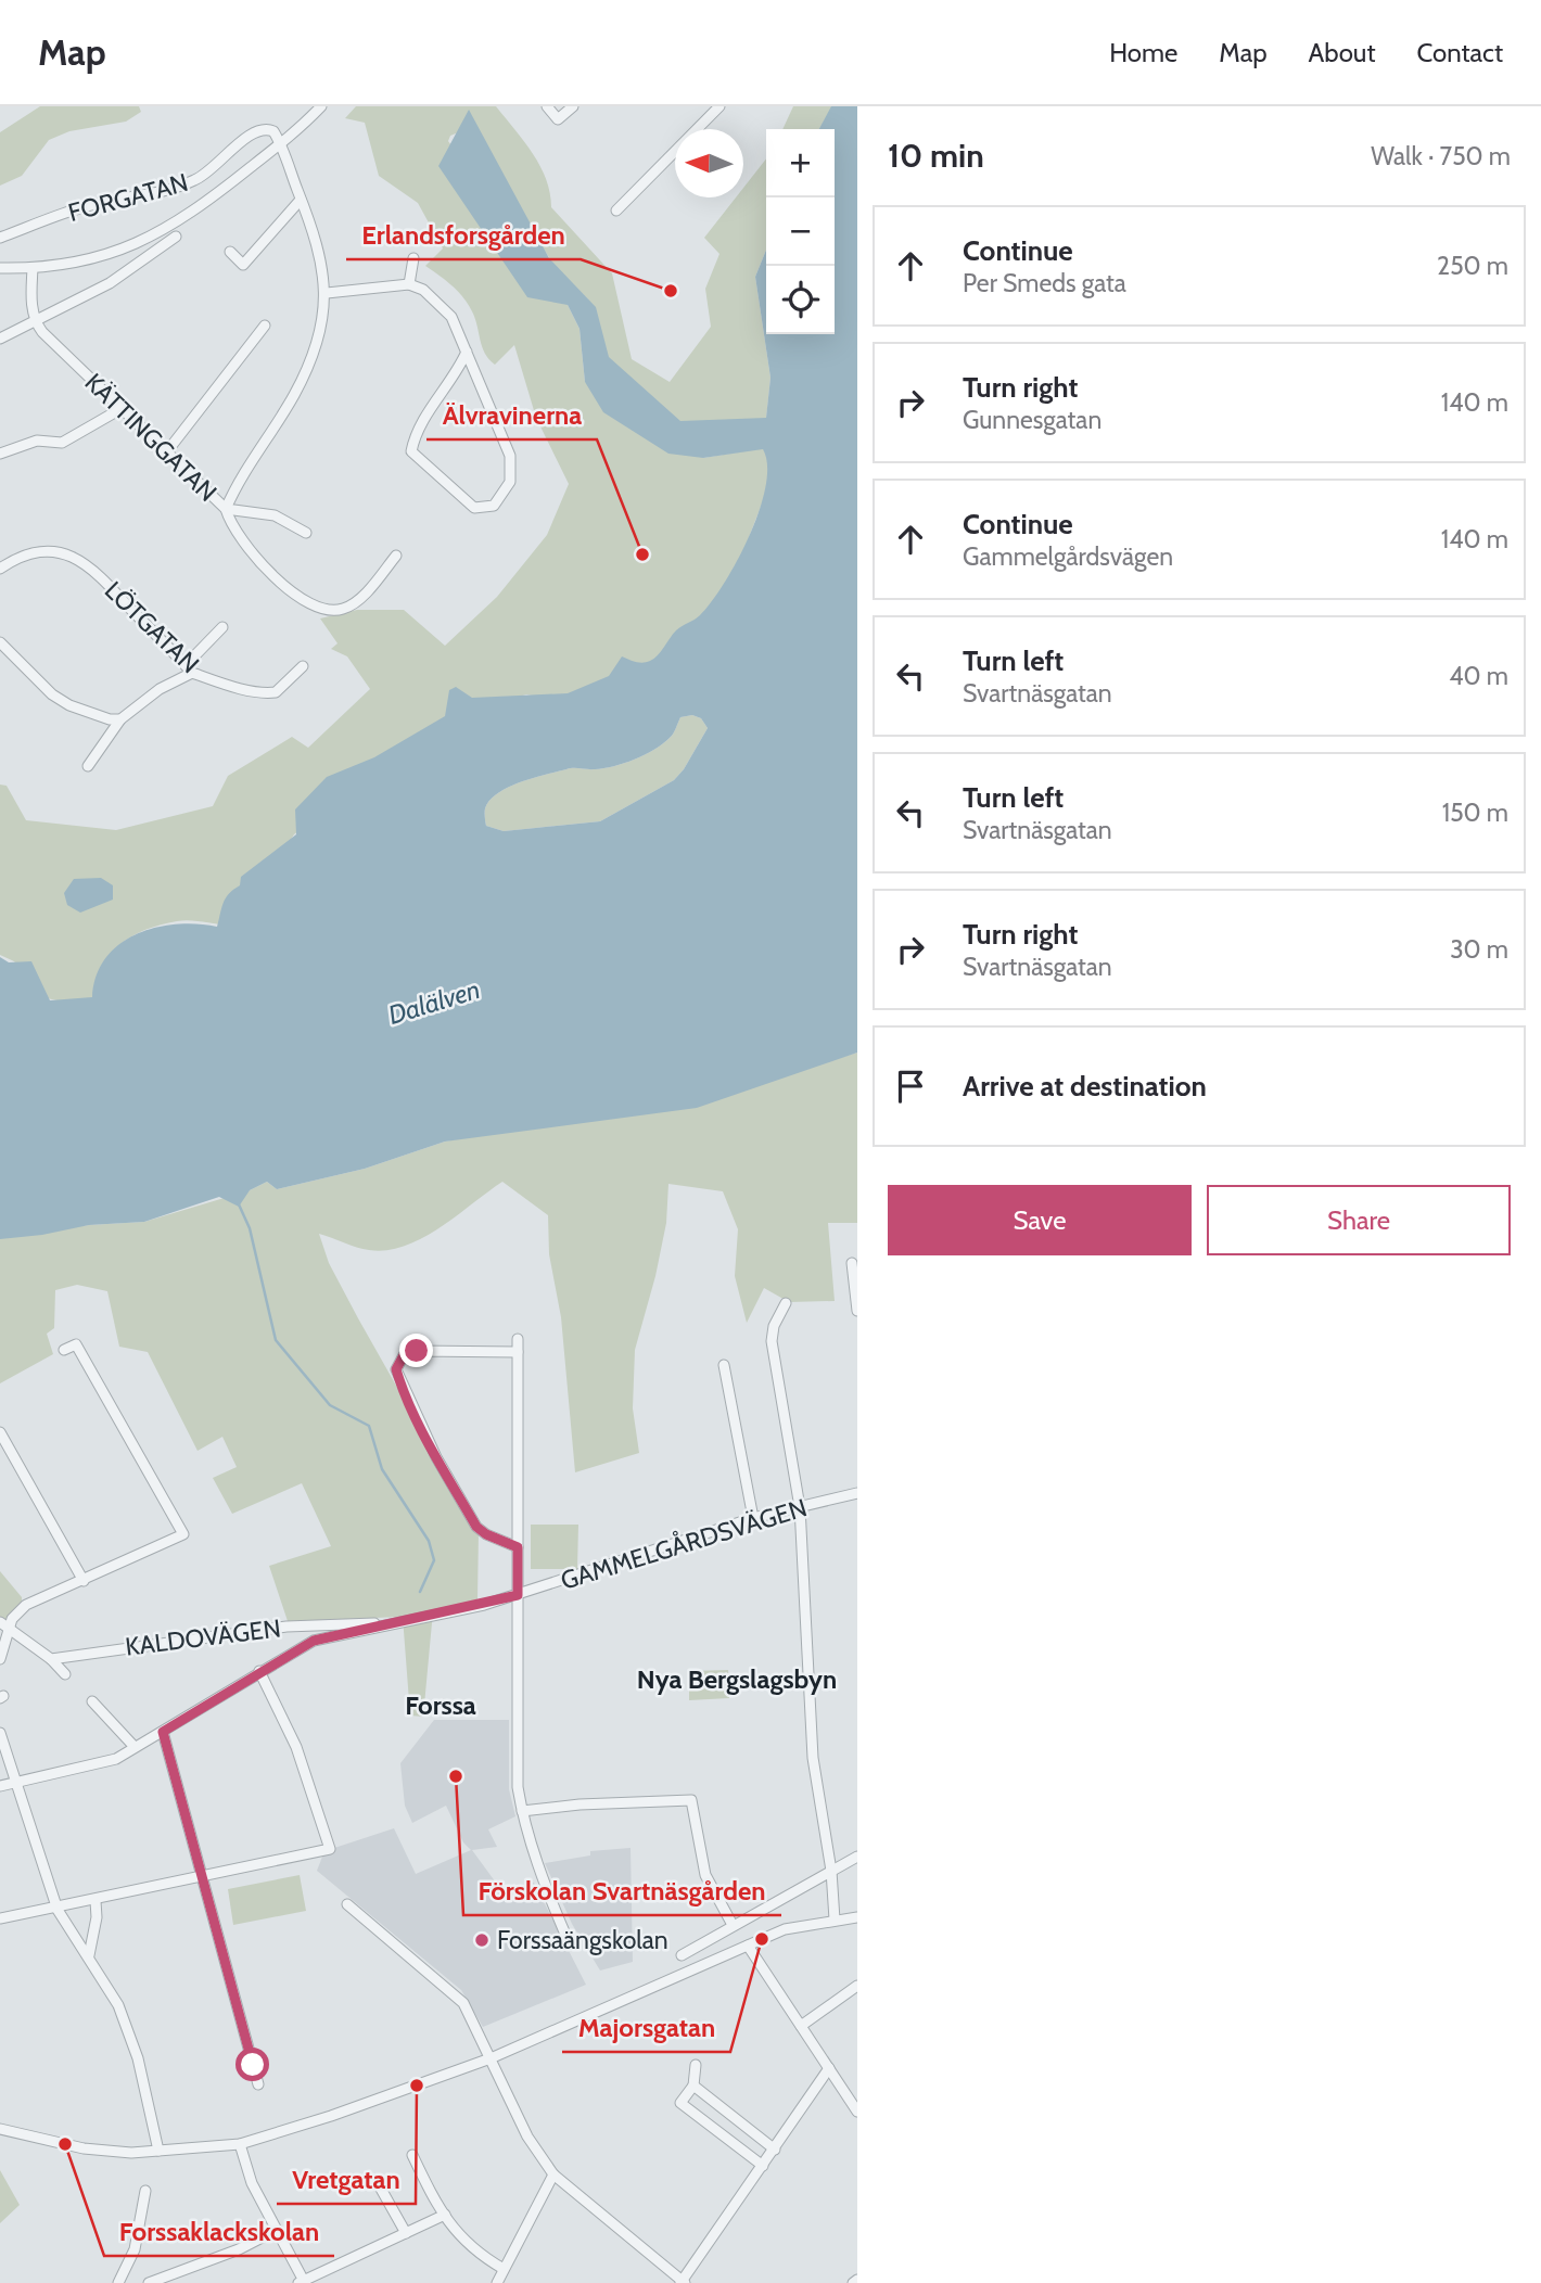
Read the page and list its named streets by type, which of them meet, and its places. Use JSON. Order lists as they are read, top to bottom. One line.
{"streets":{"street":["FORGATAN","KÄTTINGGATAN","LÖTGATAN","GAMMELGÅRDSVÄGEN","KALDOVÄGEN"]},"crossings":[["GAMMELGÅRDSVÄGEN","KALDOVÄGEN"]],"districts":["Nya Bergslagsbyn","Forssa"],"water":["Dalälven"],"places":["Erlandsforsgården","Älvravinerna","Förskolan Svartnäsgården","Majorsgatan","Forssaängskolan","Vretgatan","Forssaklackskolan"],"north":"left","page":{"header":"Map","nav":["Home","Map","About","Contact"],"heading":["10 min","Walk · 750 m"],"map_buttons":["+","−"],"list":[["Continue","Per Smeds gata","250 m"],["Turn right","Gunnesgatan","140 m"],["Continue","Gammelgårdsvägen","140 m"],["Turn left","Svartnäsgatan","40 m"],["Turn left","Svartnäsgatan","150 m"],["Turn right","Svartnäsgatan","30 m"],"Arrive at destination"],"buttons":["Save","Share"]}}
